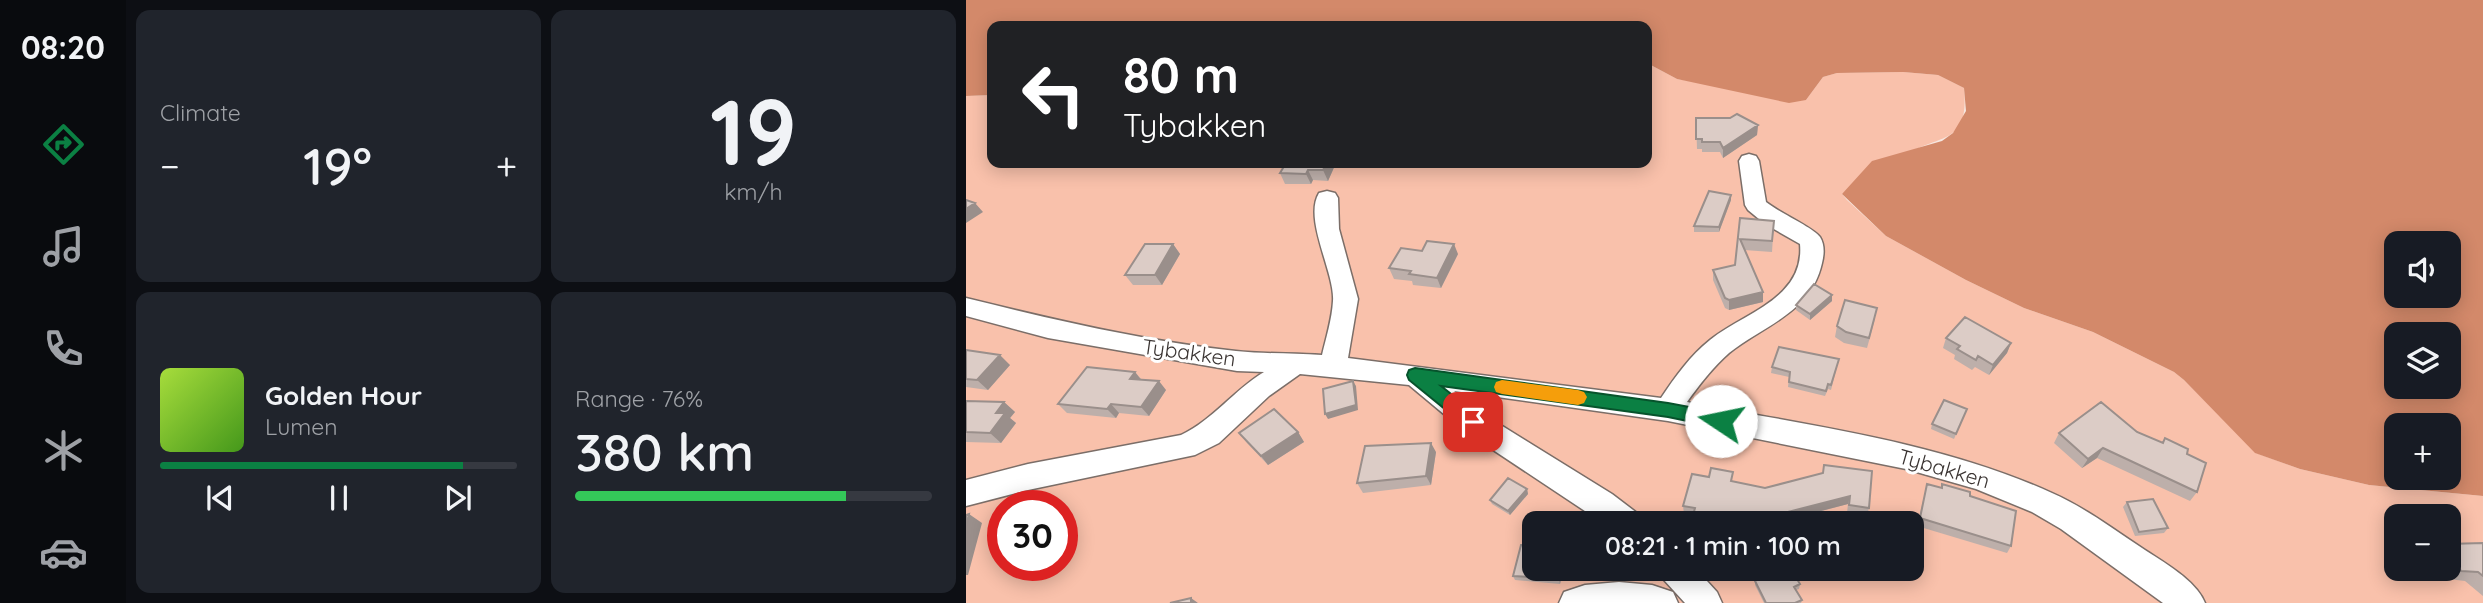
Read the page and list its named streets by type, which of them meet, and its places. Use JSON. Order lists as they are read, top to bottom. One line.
{"streets":{"street":["Tybakken"]},"page":{"tabs":"08:20","tile":["Climate",["19","km/h"],["Range · 76%","380 km"]],"turn":["80 m","Tybakken"],"heat":["−","19°","+"],"map_buttons":["+","−"],"song":["Golden Hour","Lumen"],"limit":"30","trip":"08:21 · 1 min · 100 m"}}
